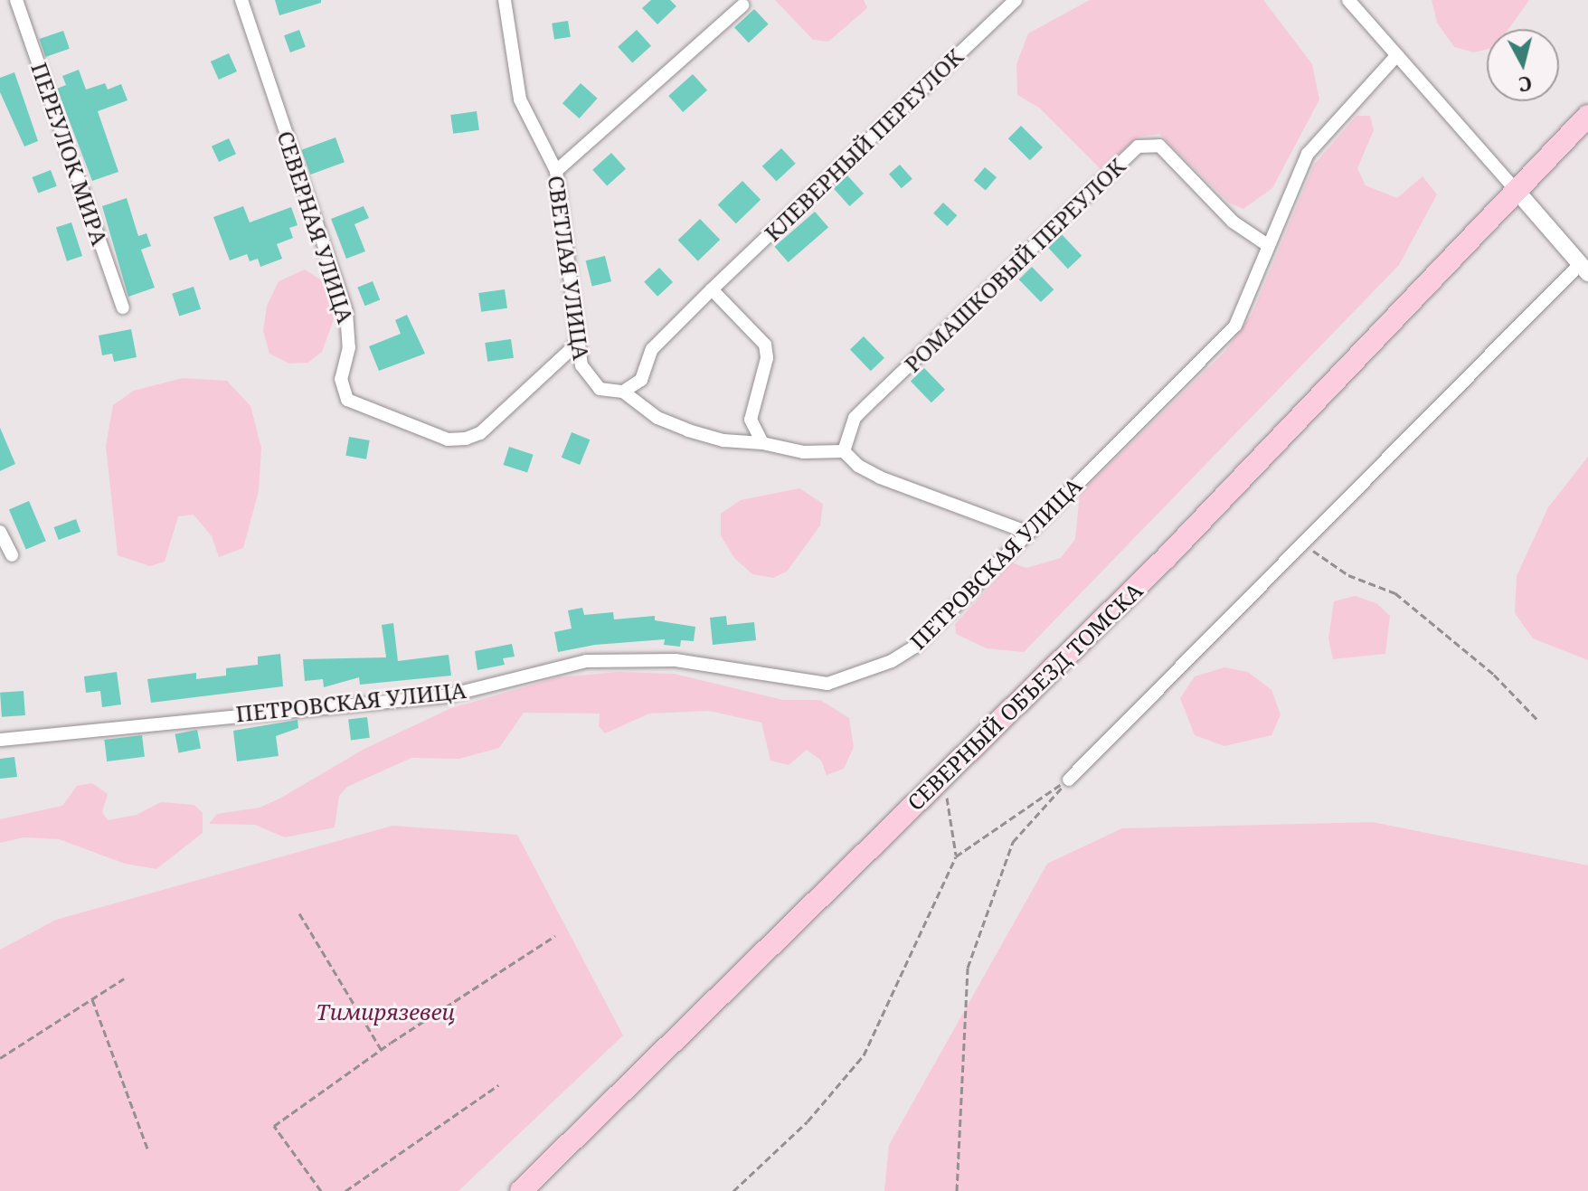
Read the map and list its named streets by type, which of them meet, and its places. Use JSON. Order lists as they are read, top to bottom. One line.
{"streets":{"main road":["СЕВЕРНЫЙ ОБЪЕЗД ТОМСКА"],"street":["КЛЕВЕРНЫЙ ПЕРЕУЛОК","ПЕРЕУЛОК МИРА","СЕВЕРНАЯ УЛИЦА","РОМАШКОВЫЙ ПЕРЕУЛОК","СВЕТЛАЯ УЛИЦА","ПЕТРОВСКАЯ УЛИЦА"]},"crossings":[["СЕВЕРНАЯ УЛИЦА","СВЕТЛАЯ УЛИЦА"],["РОМАШКОВЫЙ ПЕРЕУЛОК","ПЕТРОВСКАЯ УЛИЦА"]],"parks":["Тимирязевец"],"north":"bottom"}
